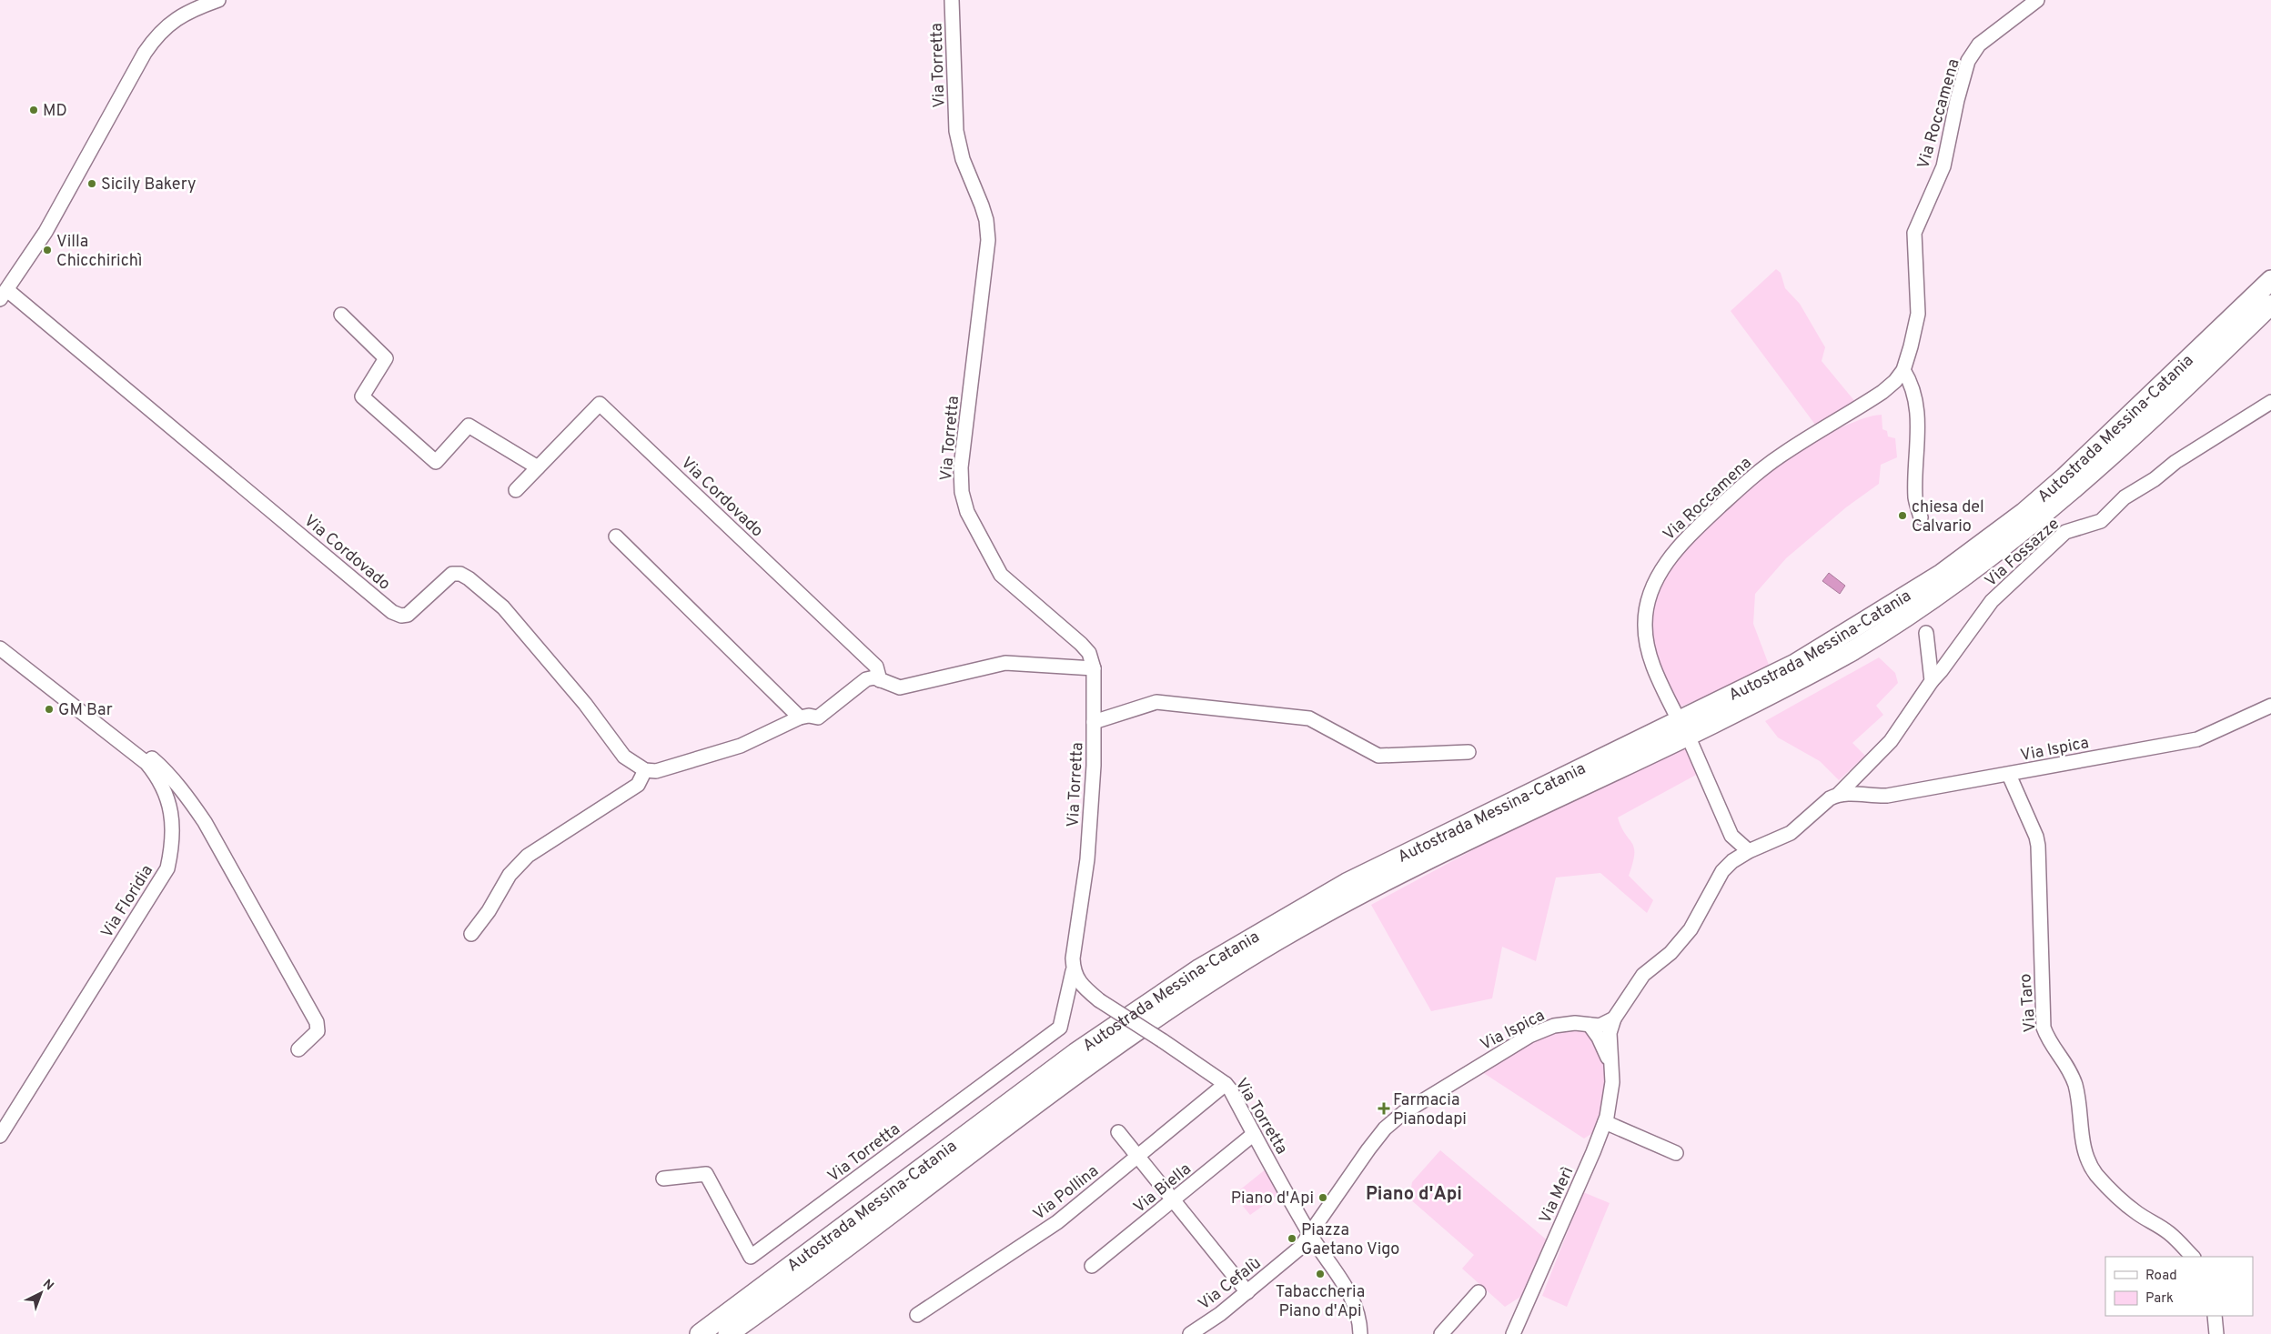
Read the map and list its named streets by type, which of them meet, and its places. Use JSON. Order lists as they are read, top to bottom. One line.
{"streets":{"highway":["Autostrada Messina-Catania"],"street":["Via Torretta","Via Roccamena","Via Cordovado","Via Fossazze","Via Ispica","Via Floridia","Via Taro","Via Biella","Via Pollina","Via Merì","Via Cefalù"]},"crossings":[["Via Torretta","Via Ispica"],["Via Torretta","Via Biella"],["Via Torretta","Via Pollina"],["Via Fossazze","Via Ispica"],["Via Ispica","Via Taro"],["Via Ispica","Via Cefalù"]],"districts":["Piano d'Api"],"places":{"other":["MD","Sicily Bakery","Villa Chicchirichì","chiesa del Calvario","GM Bar","Piano d'Api","Piazza Gaetano Vigo","Tabaccheria Piano d'Api"],"health":["Farmacia Pianodapi"]},"legend":["Road","Park"],"north":"top right"}
